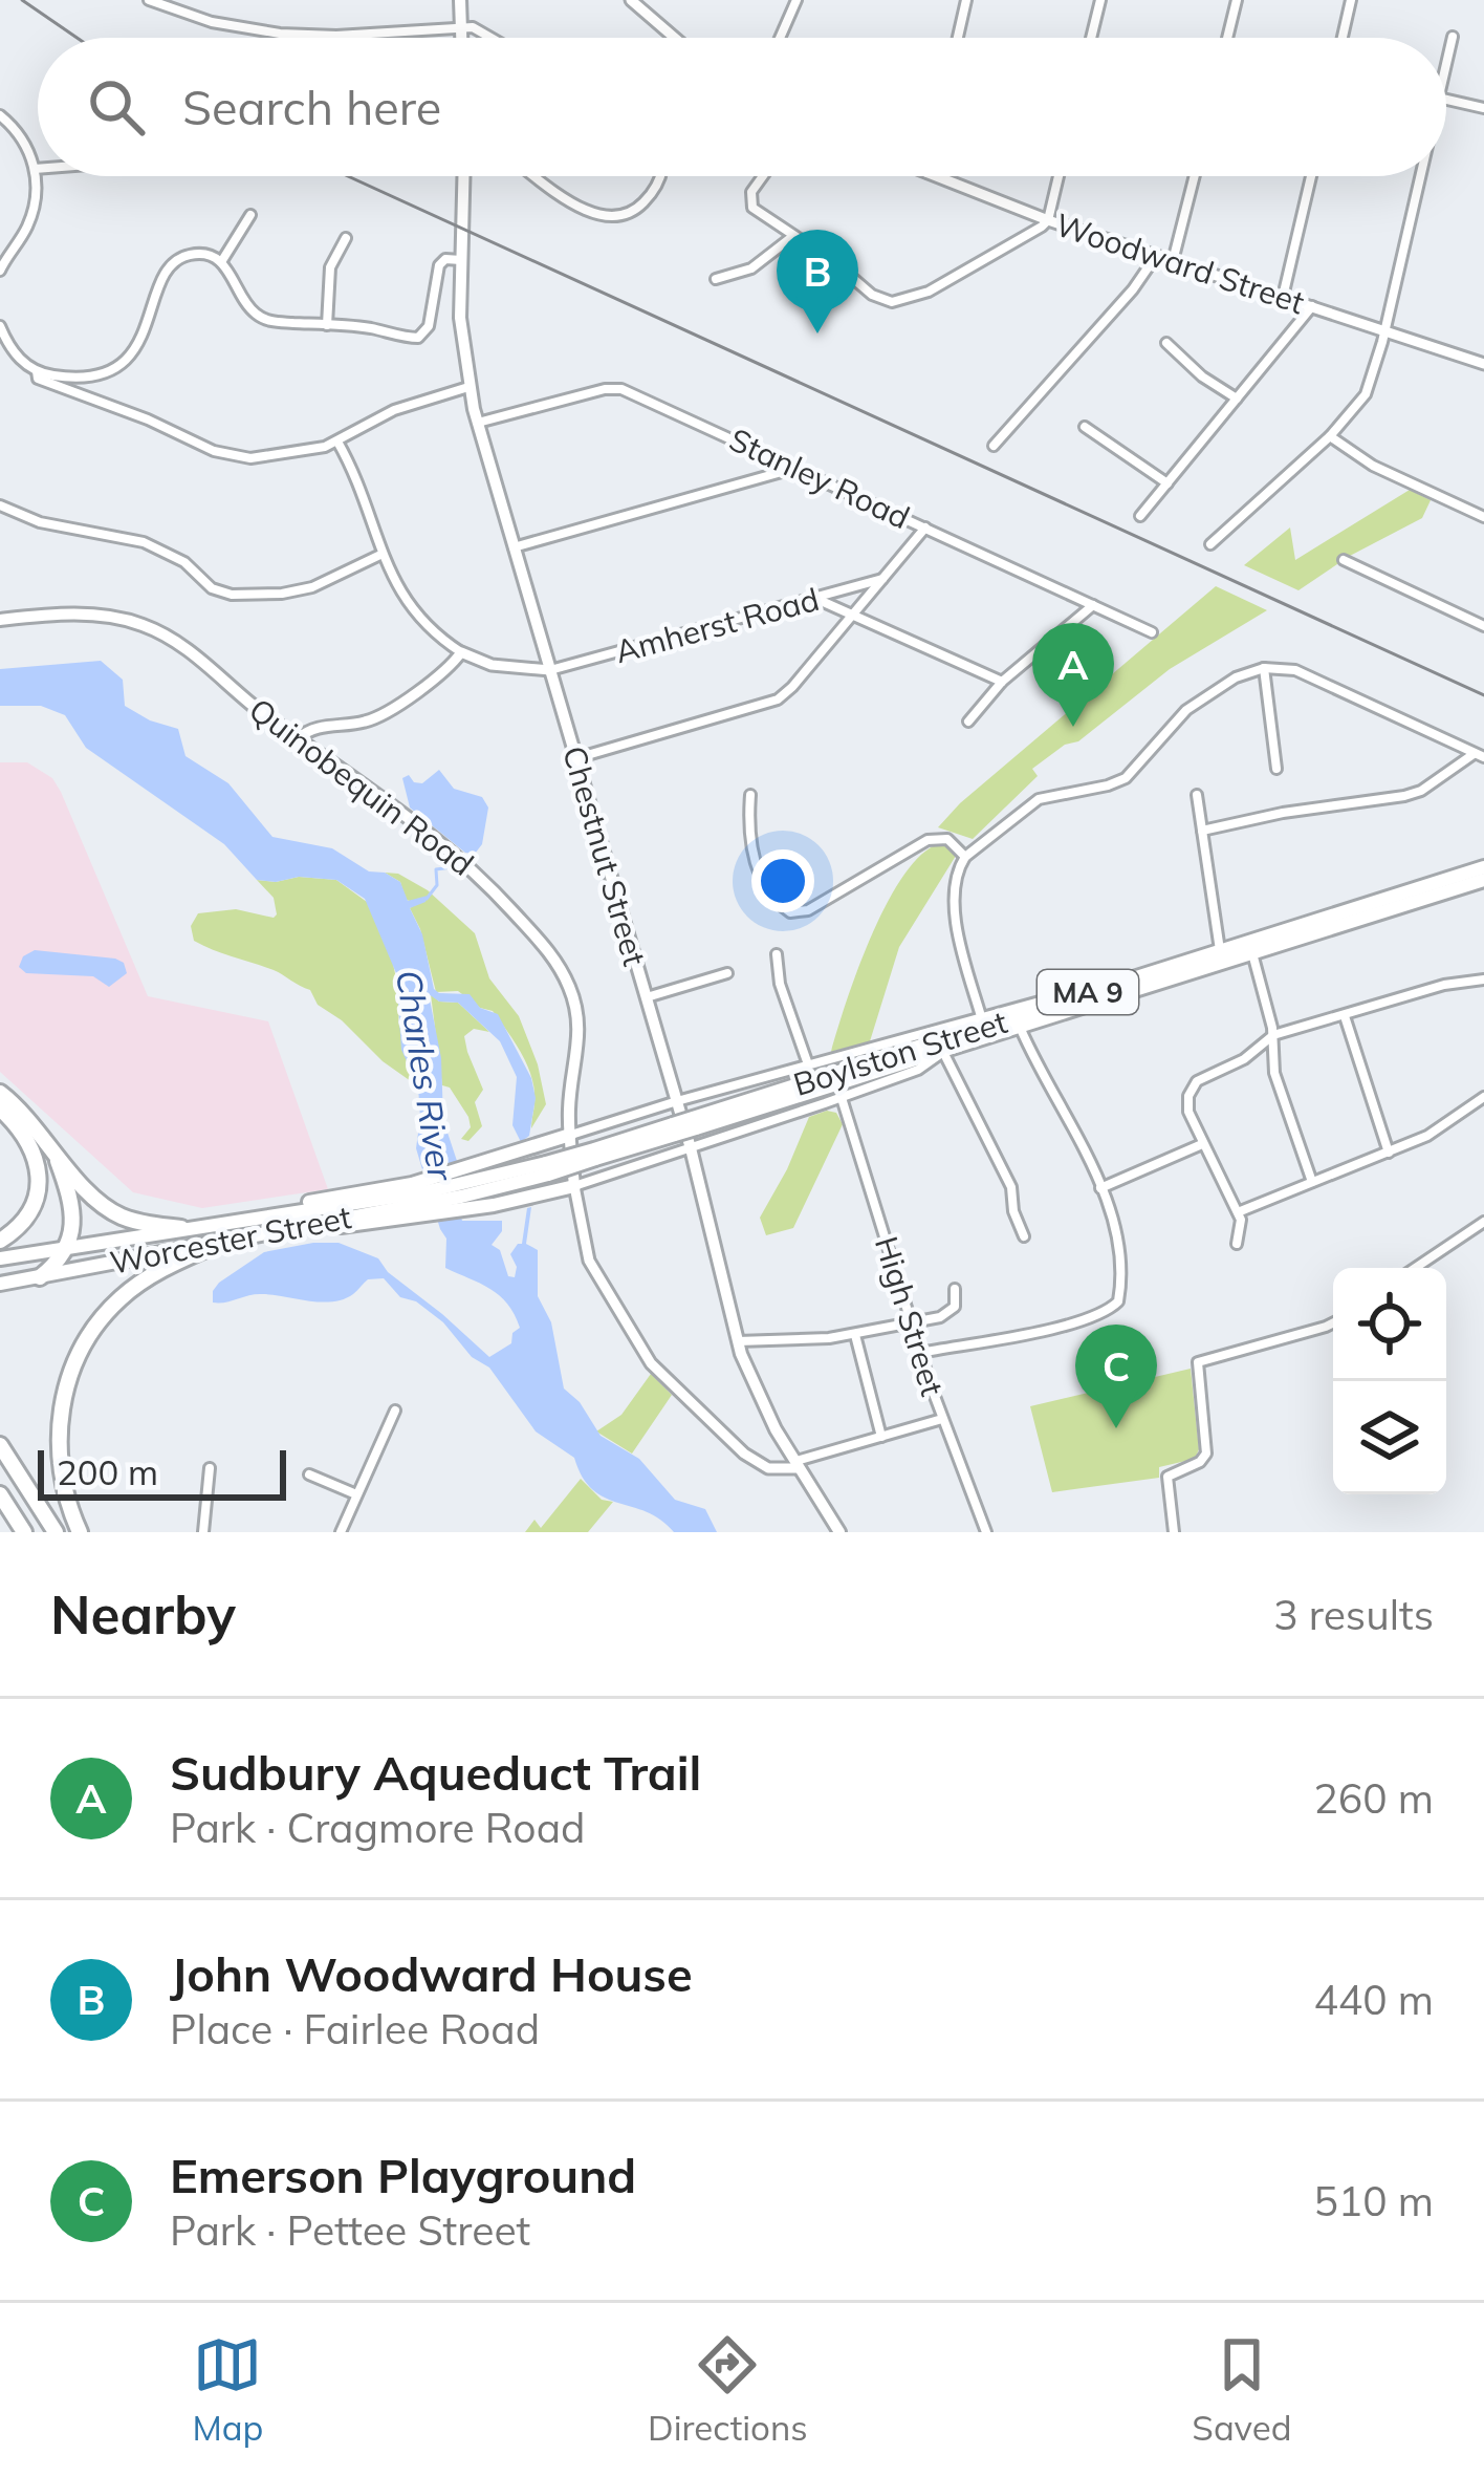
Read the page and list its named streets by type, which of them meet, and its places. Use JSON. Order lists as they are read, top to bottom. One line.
{"streets":{"highway":["MA 9","Boylston Street","Worcester Street"],"main road":["Quinobequin Road","Chestnut Street"],"street":["Woodward Street","Stanley Road","Amherst Road","High Street"]},"crossings":[["Stanley Road","Chestnut Street"],["Amherst Road","Chestnut Street"],["Boylston Street","Worcester Street"]],"water":["Charles River"],"scale_bar":"200 m","page":{"search":"Search here","pins":["B","A","C"],"scale":"200 m","heading":["Nearby","3 results"],"list":[{"mark":"A","name":"Sudbury Aqueduct Trail","note":"Park · Cragmore Road","value":"260 m"},{"mark":"B","name":"John Woodward House","note":"Place · Fairlee Road","value":"440 m"},{"mark":"C","name":"Emerson Playground","note":"Park · Pettee Street","value":"510 m"}],"nav":["Map","Directions","Saved"]}}
